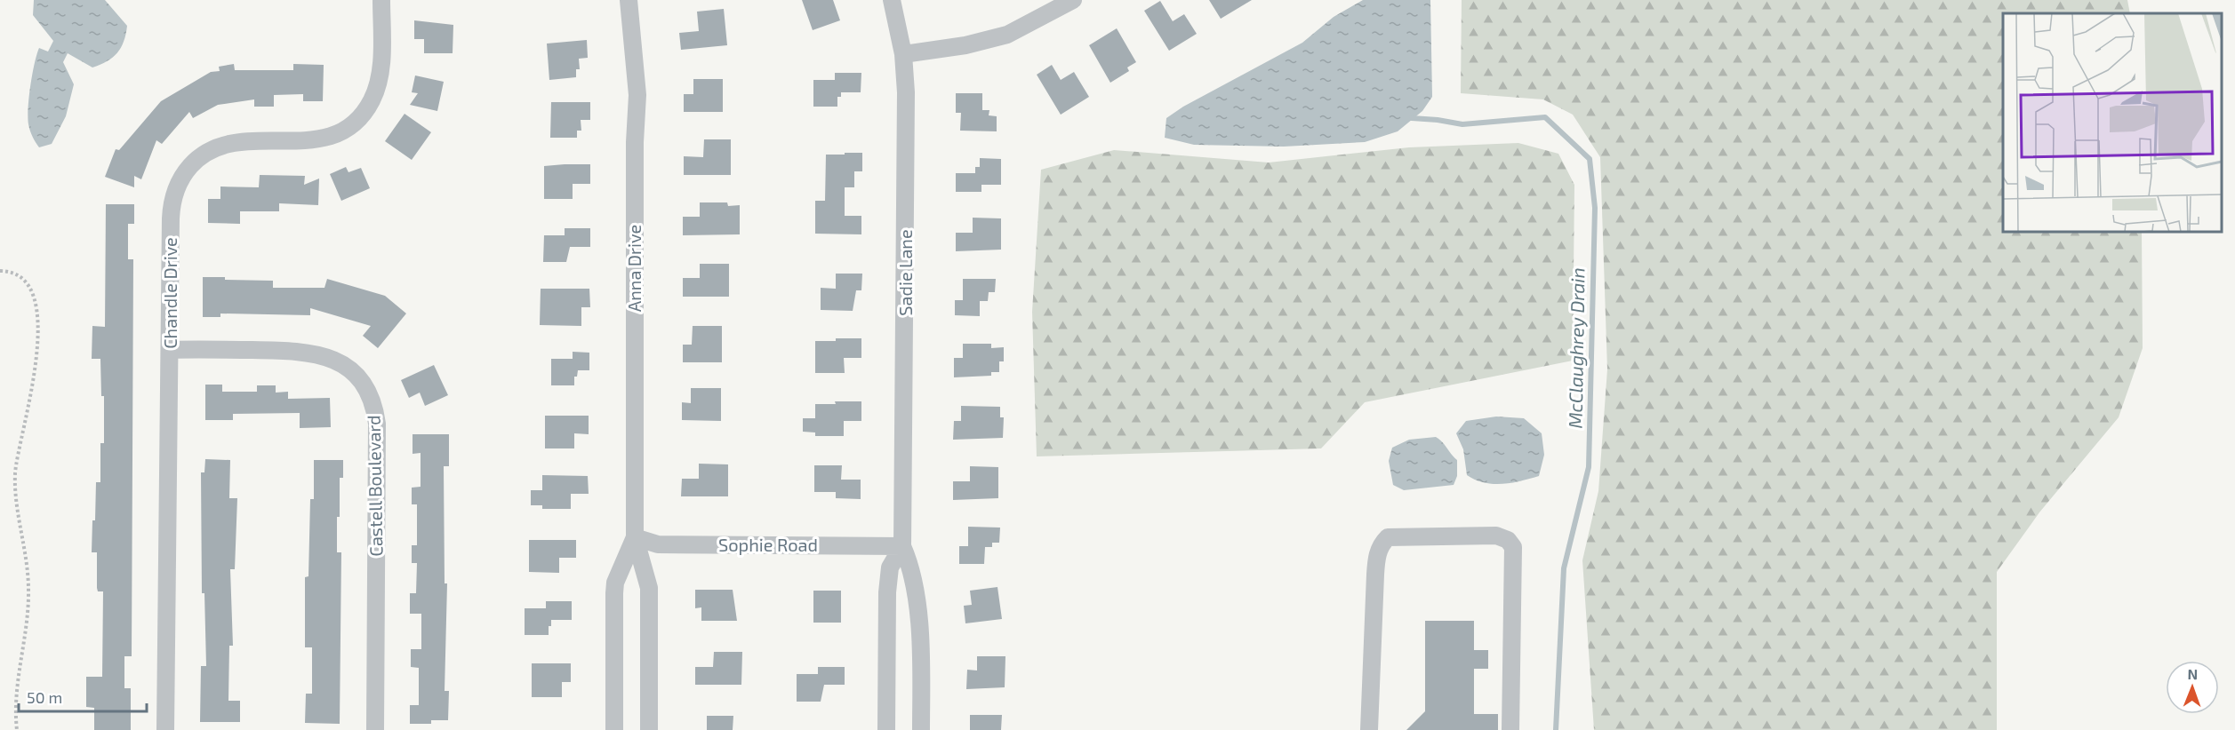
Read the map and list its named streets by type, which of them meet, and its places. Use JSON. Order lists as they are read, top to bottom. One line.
{"streets":{"street":["Anna Drive","Sadie Lane","Chandle Drive","Castell Boulevard","Sophie Road"]},"crossings":[["Anna Drive","Sophie Road"],["Sadie Lane","Sophie Road"],["Chandle Drive","Castell Boulevard"]],"water":["McClaughrey Drain"],"scale_bar":"50 m","north":"top"}
